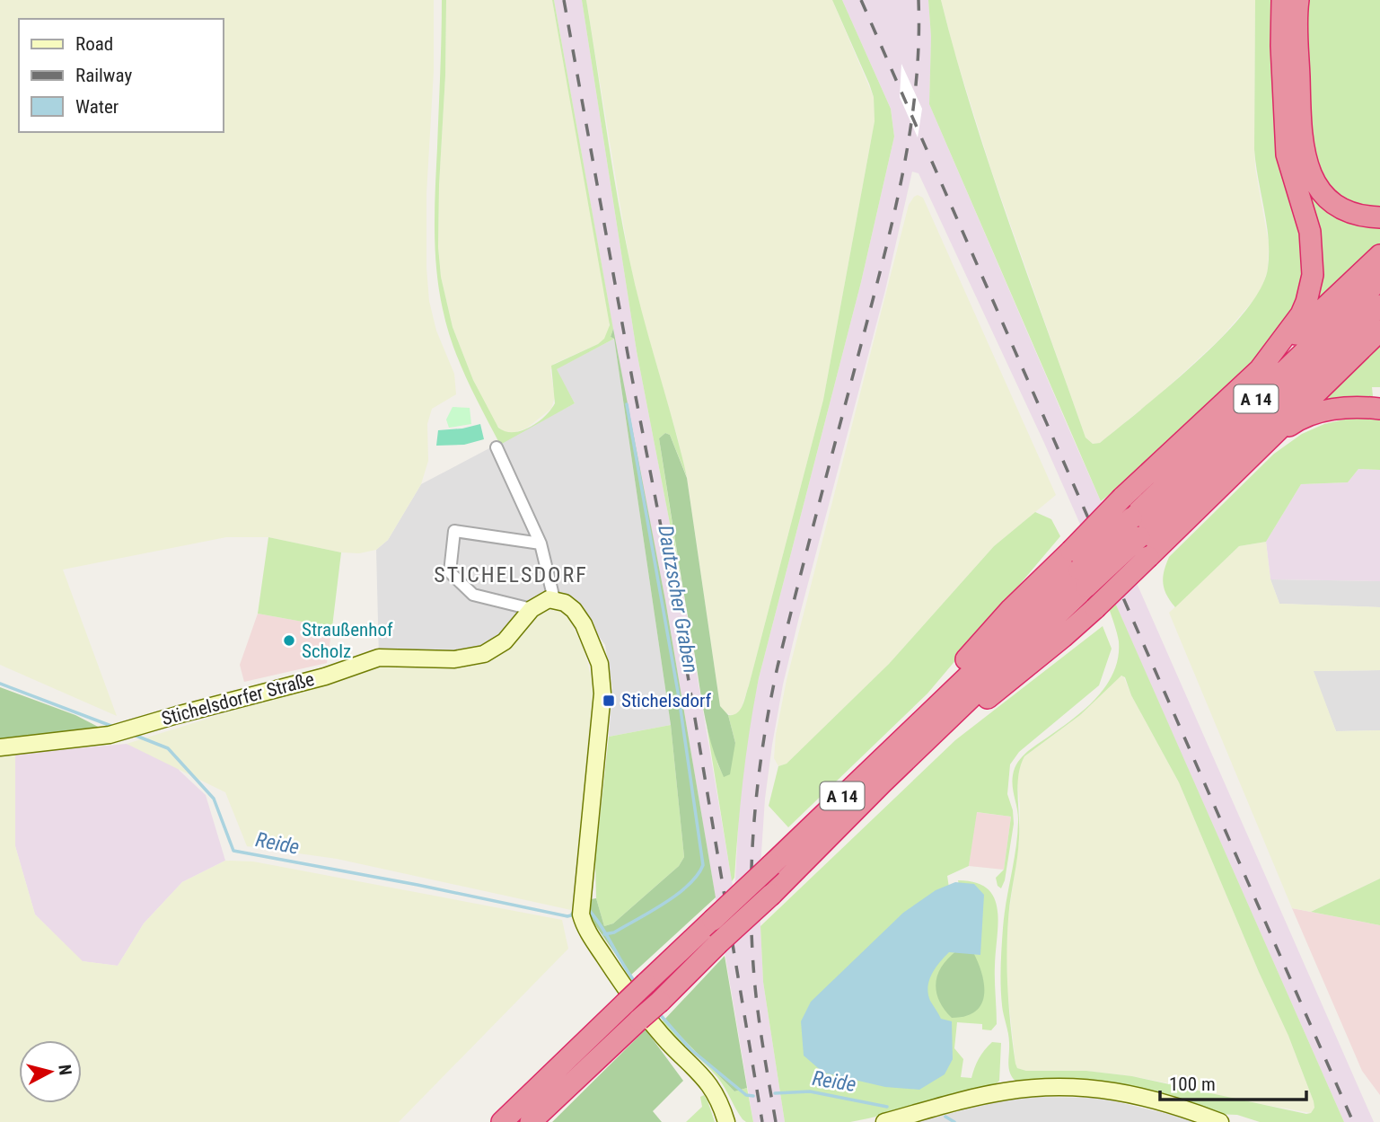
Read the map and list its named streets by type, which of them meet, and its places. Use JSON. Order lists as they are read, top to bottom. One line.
{"streets":{"highway":["A 14"],"street":["Stichelsdorfer Straße"]},"districts":["STICHELSDORF"],"water":["Dautzscher Graben","Reide"],"places":{"other":["Straußenhof Scholz"],"transit":["Stichelsdorf"]},"legend":["Road","Railway","Water"],"scale_bar":"100 m","north":"right"}
